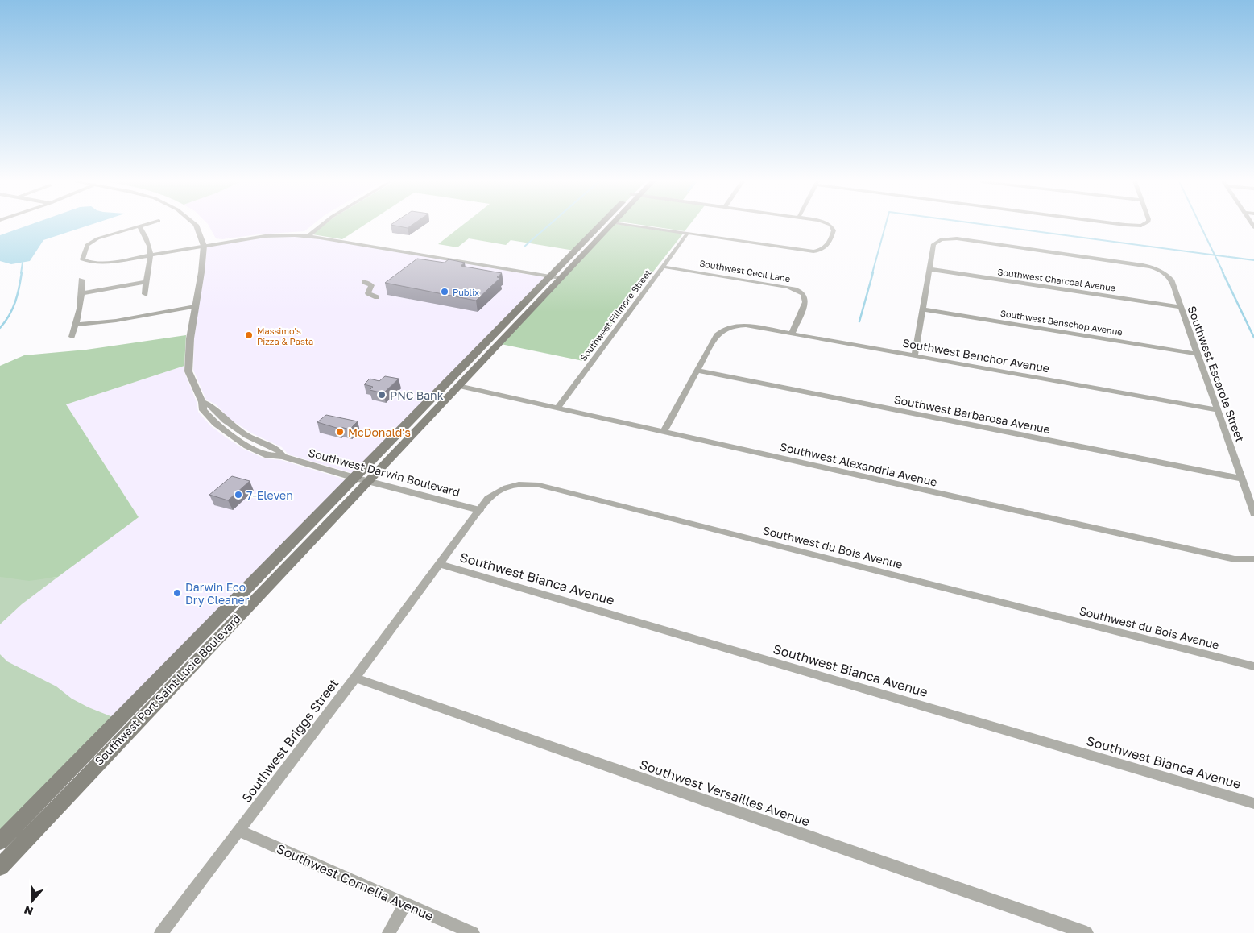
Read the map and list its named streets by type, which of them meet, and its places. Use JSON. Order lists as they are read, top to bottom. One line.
{"streets":{"main road":["Southwest Port Saint Lucie Boulevard"],"street":["Southwest Cecil Lane","Southwest Charcoal Avenue","Southwest Fillmore Street","Southwest Benschop Avenue","Southwest Benchor Avenue","Southwest Escarole Street","Southwest Barbarosa Avenue","Southwest Alexandria Avenue","Southwest Darwin Boulevard","Southwest du Bois Avenue","Southwest Bianca Avenue","Southwest Briggs Street","Southwest Versailles Avenue","Southwest Cornelia Avenue"]},"crossings":[["Southwest Cecil Lane","Southwest Fillmore Street"],["Southwest Cecil Lane","Southwest Benchor Avenue"],["Southwest Charcoal Avenue","Southwest Escarole Street"],["Southwest Fillmore Street","Southwest Alexandria Avenue"],["Southwest Benschop Avenue","Southwest Escarole Street"],["Southwest Benchor Avenue","Southwest Escarole Street"],["Southwest Benchor Avenue","Southwest Barbarosa Avenue"],["Southwest Escarole Street","Southwest Barbarosa Avenue"],["Southwest Alexandria Avenue","Southwest Port Saint Lucie Boulevard"],["Southwest Darwin Boulevard","Southwest du Bois Avenue"],["Southwest Darwin Boulevard","Southwest Port Saint Lucie Boulevard"],["Southwest du Bois Avenue","Southwest Bianca Avenue"],["Southwest du Bois Avenue","Southwest Briggs Street"],["Southwest Bianca Avenue","Southwest Briggs Street"],["Southwest Briggs Street","Southwest Versailles Avenue"],["Southwest Briggs Street","Southwest Cornelia Avenue"]],"places":["Publix","Massimo's Pizza & Pasta","PNC Bank","McDonald's","7-Eleven","Darwin Eco Dry Cleaner"],"north":"bottom"}
